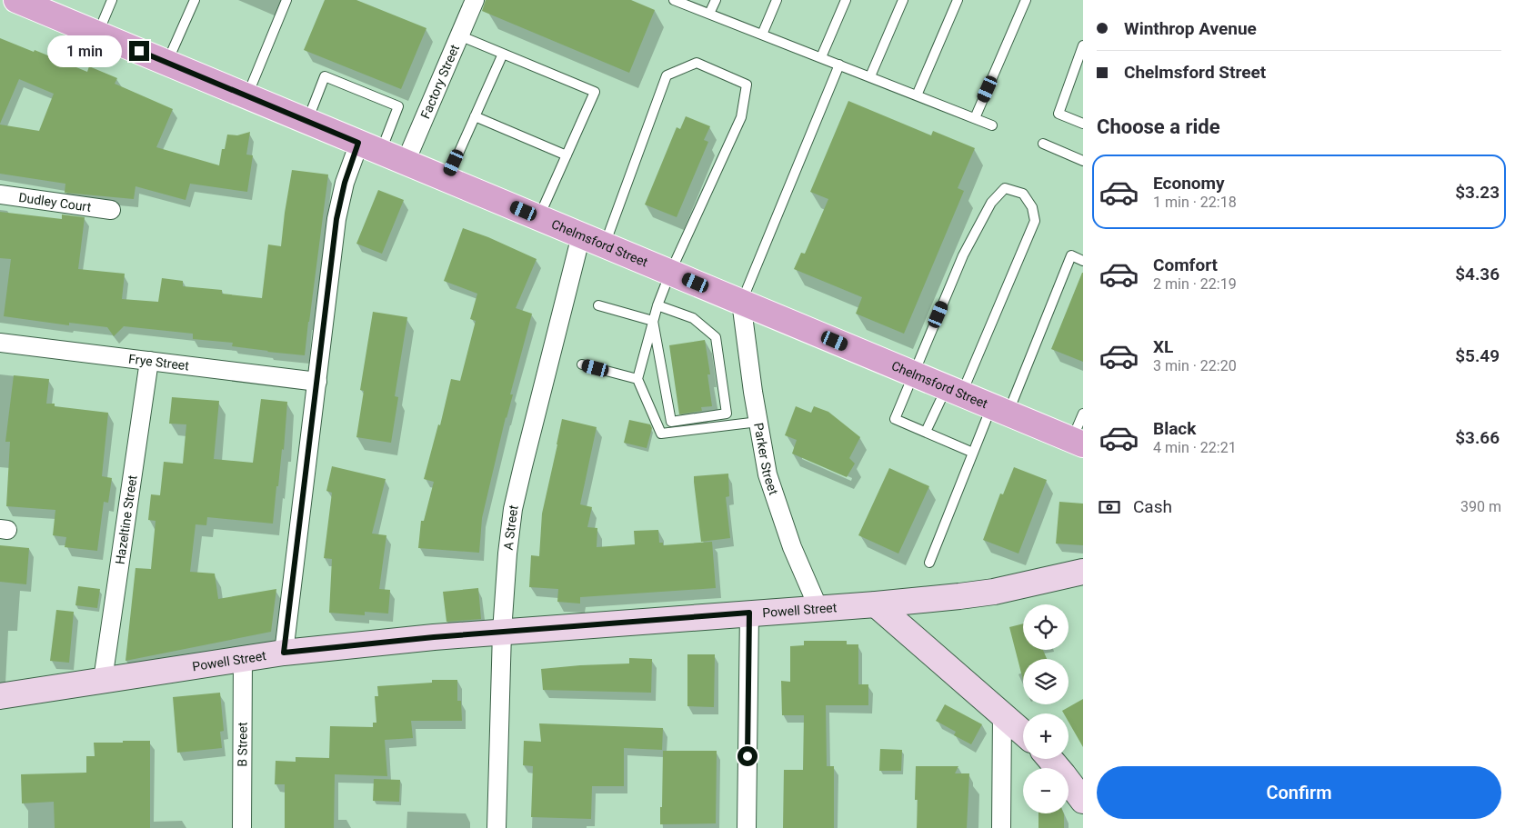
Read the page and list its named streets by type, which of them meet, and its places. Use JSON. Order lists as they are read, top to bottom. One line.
{"streets":{"main road":["Chelmsford Street"],"street":["Factory Street","Dudley Court","Frye Street","Parker Street","Hazeltine Street","A Street","Powell Street","B Street"]},"crossings":[["Factory Street","Chelmsford Street"],["Chelmsford Street","Parker Street"],["Chelmsford Street","A Street"],["Frye Street","Hazeltine Street"],["Parker Street","Powell Street"],["Hazeltine Street","Powell Street"],["A Street","Powell Street"],["Powell Street","B Street"]],"page":{"banner":["Winthrop Avenue","Chelmsford Street"],"bubble":"1 min","heading":"Choose a ride","list":[{"name":"Economy","note":"1 min · 22:18","value":"$3.23"},{"name":"Comfort","note":"2 min · 22:19","value":"$4.36"},{"name":"XL","note":"3 min · 22:20","value":"$5.49"},{"name":"Black","note":"4 min · 22:21","value":"$3.66"}],"pay":["Cash","390 m"],"map_buttons":["+","−"],"buttons":"Confirm"}}
